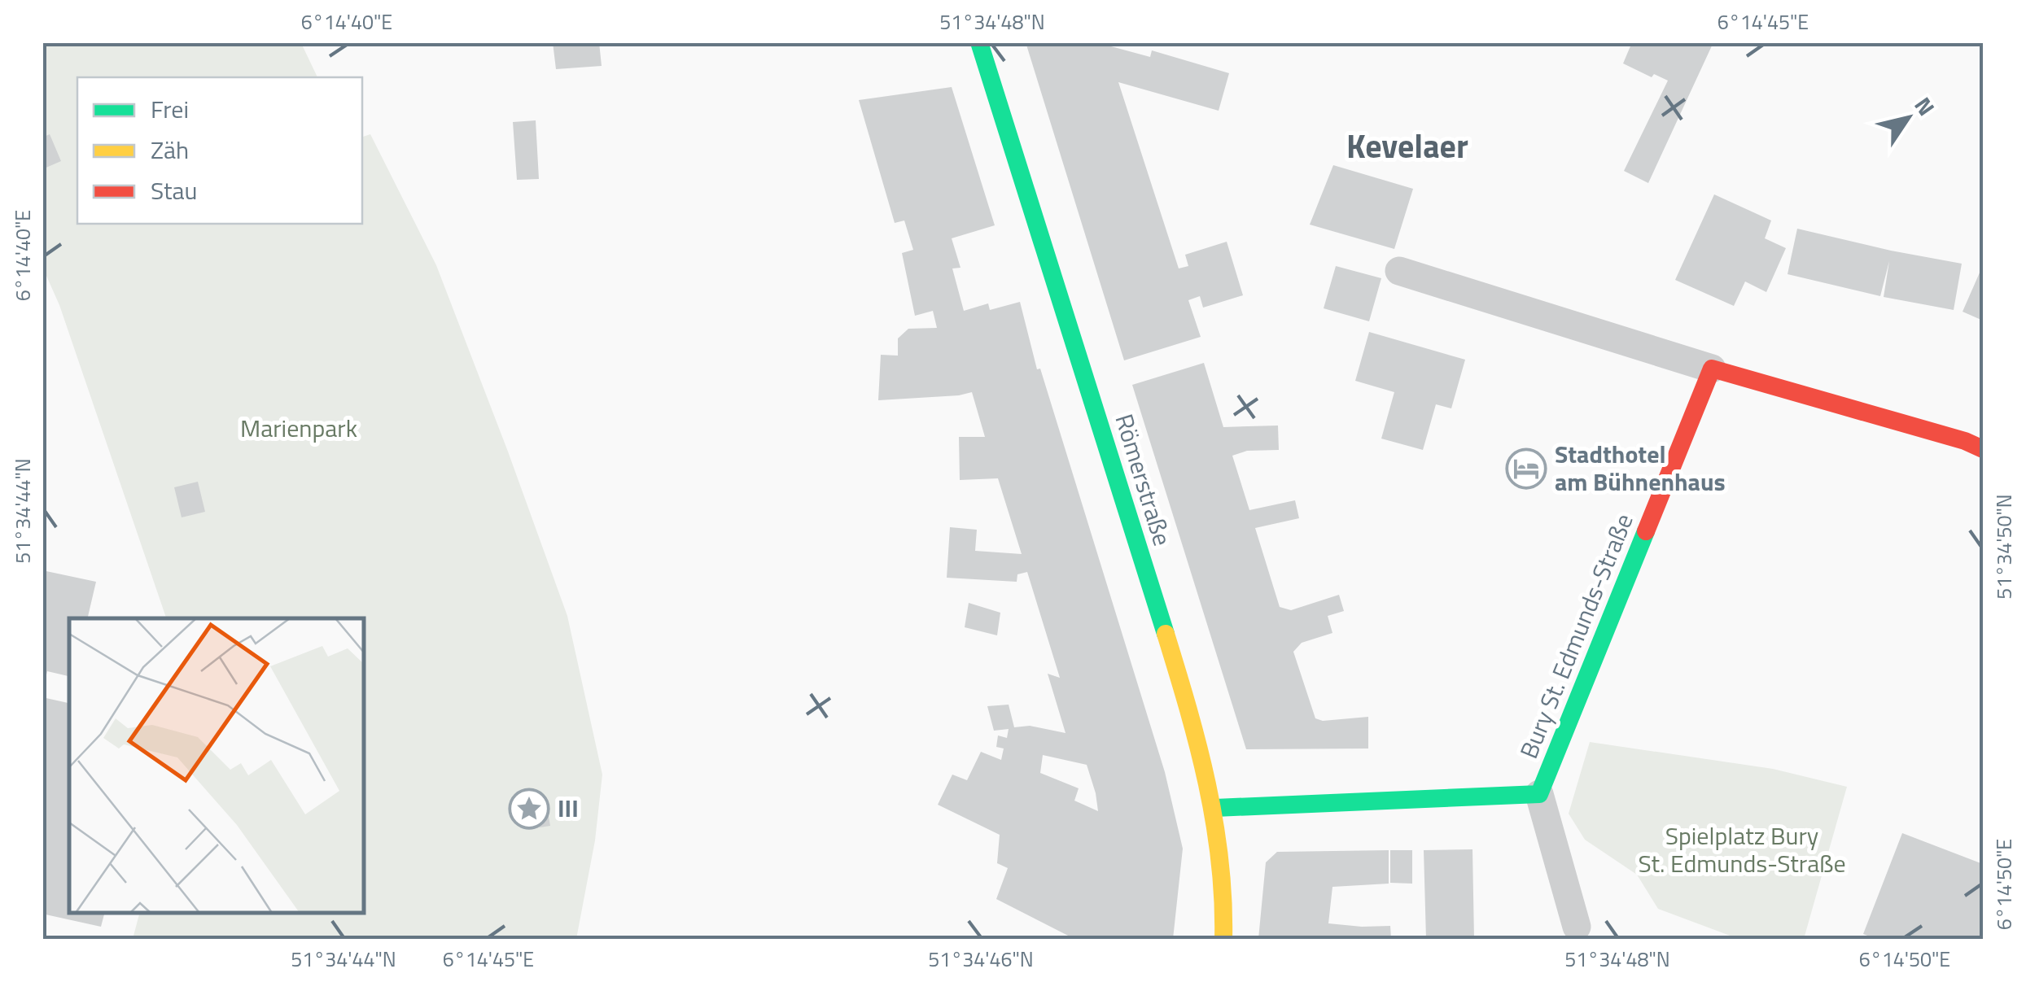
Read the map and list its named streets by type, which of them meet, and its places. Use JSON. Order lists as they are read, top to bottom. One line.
{"streets":{"street":["Römerstraße","Bury St. Edmunds-Straße"]},"crossings":[["Römerstraße","Bury St. Edmunds-Straße"]],"districts":["Kevelaer"],"parks":["Marienpark","Spielplatz Bury St. Edmunds-Straße"],"places":{"hotel":["Stadthotel am Bühnenhaus"],"place":["III"]},"legend":["Frei","Zäh","Stau"],"north":"top right","coordinates":["6°14'40\"E","51°34'48\"N","6°14'45\"E","51°34'44\"N","51°34'50\"N","6°14'50\"E","51°34'46\"N"]}
